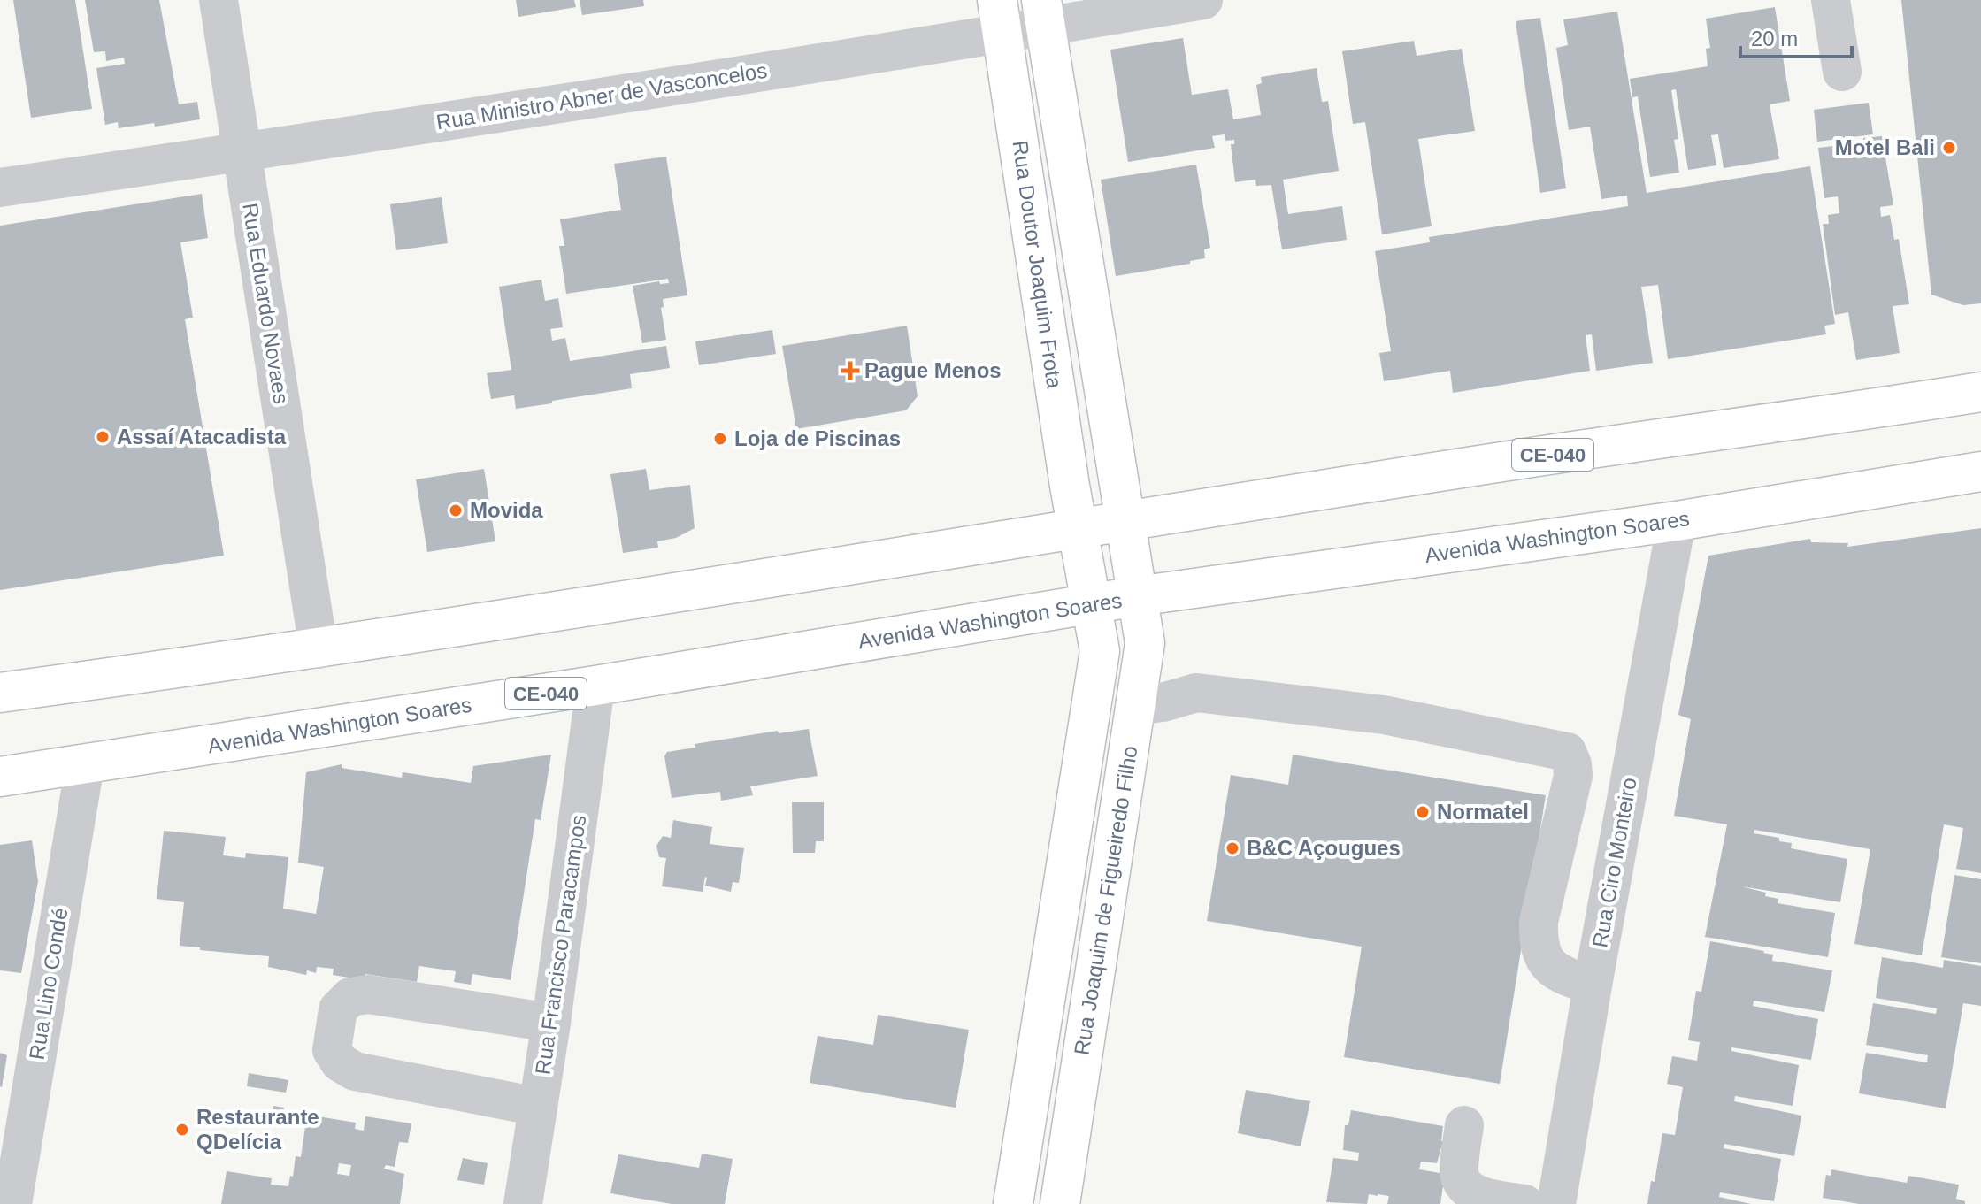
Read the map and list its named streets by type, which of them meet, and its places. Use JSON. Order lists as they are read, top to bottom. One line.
{"streets":{"main road":["Rua Doutor Joaquim Frota","CE-040","Avenida Washington Soares","Rua Joaquim de Figueiredo Filho"],"street":["Rua Ministro Abner de Vasconcelos","Rua Eduardo Novaes","Rua Ciro Monteiro","Rua Francisco Paracampos","Rua Lino Condé"]},"crossings":[["Rua Ministro Abner de Vasconcelos","Rua Doutor Joaquim Frota"],["Rua Ministro Abner de Vasconcelos","Rua Eduardo Novaes"],["Rua Doutor Joaquim Frota","CE-040"],["Rua Doutor Joaquim Frota","Avenida Washington Soares"],["Rua Doutor Joaquim Frota","Rua Joaquim de Figueiredo Filho"],["Rua Eduardo Novaes","CE-040"],["Avenida Washington Soares","Rua Ciro Monteiro"],["Avenida Washington Soares","Rua Joaquim de Figueiredo Filho"],["Avenida Washington Soares","Rua Francisco Paracampos"],["Avenida Washington Soares","Rua Lino Condé"]],"places":{"other":["Motel Bali","Assaí Atacadista","Loja de Piscinas","Movida","Normatel","B&C Açougues","Restaurante QDelícia"],"health":["Pague Menos"]},"scale_bar":"20 m"}
